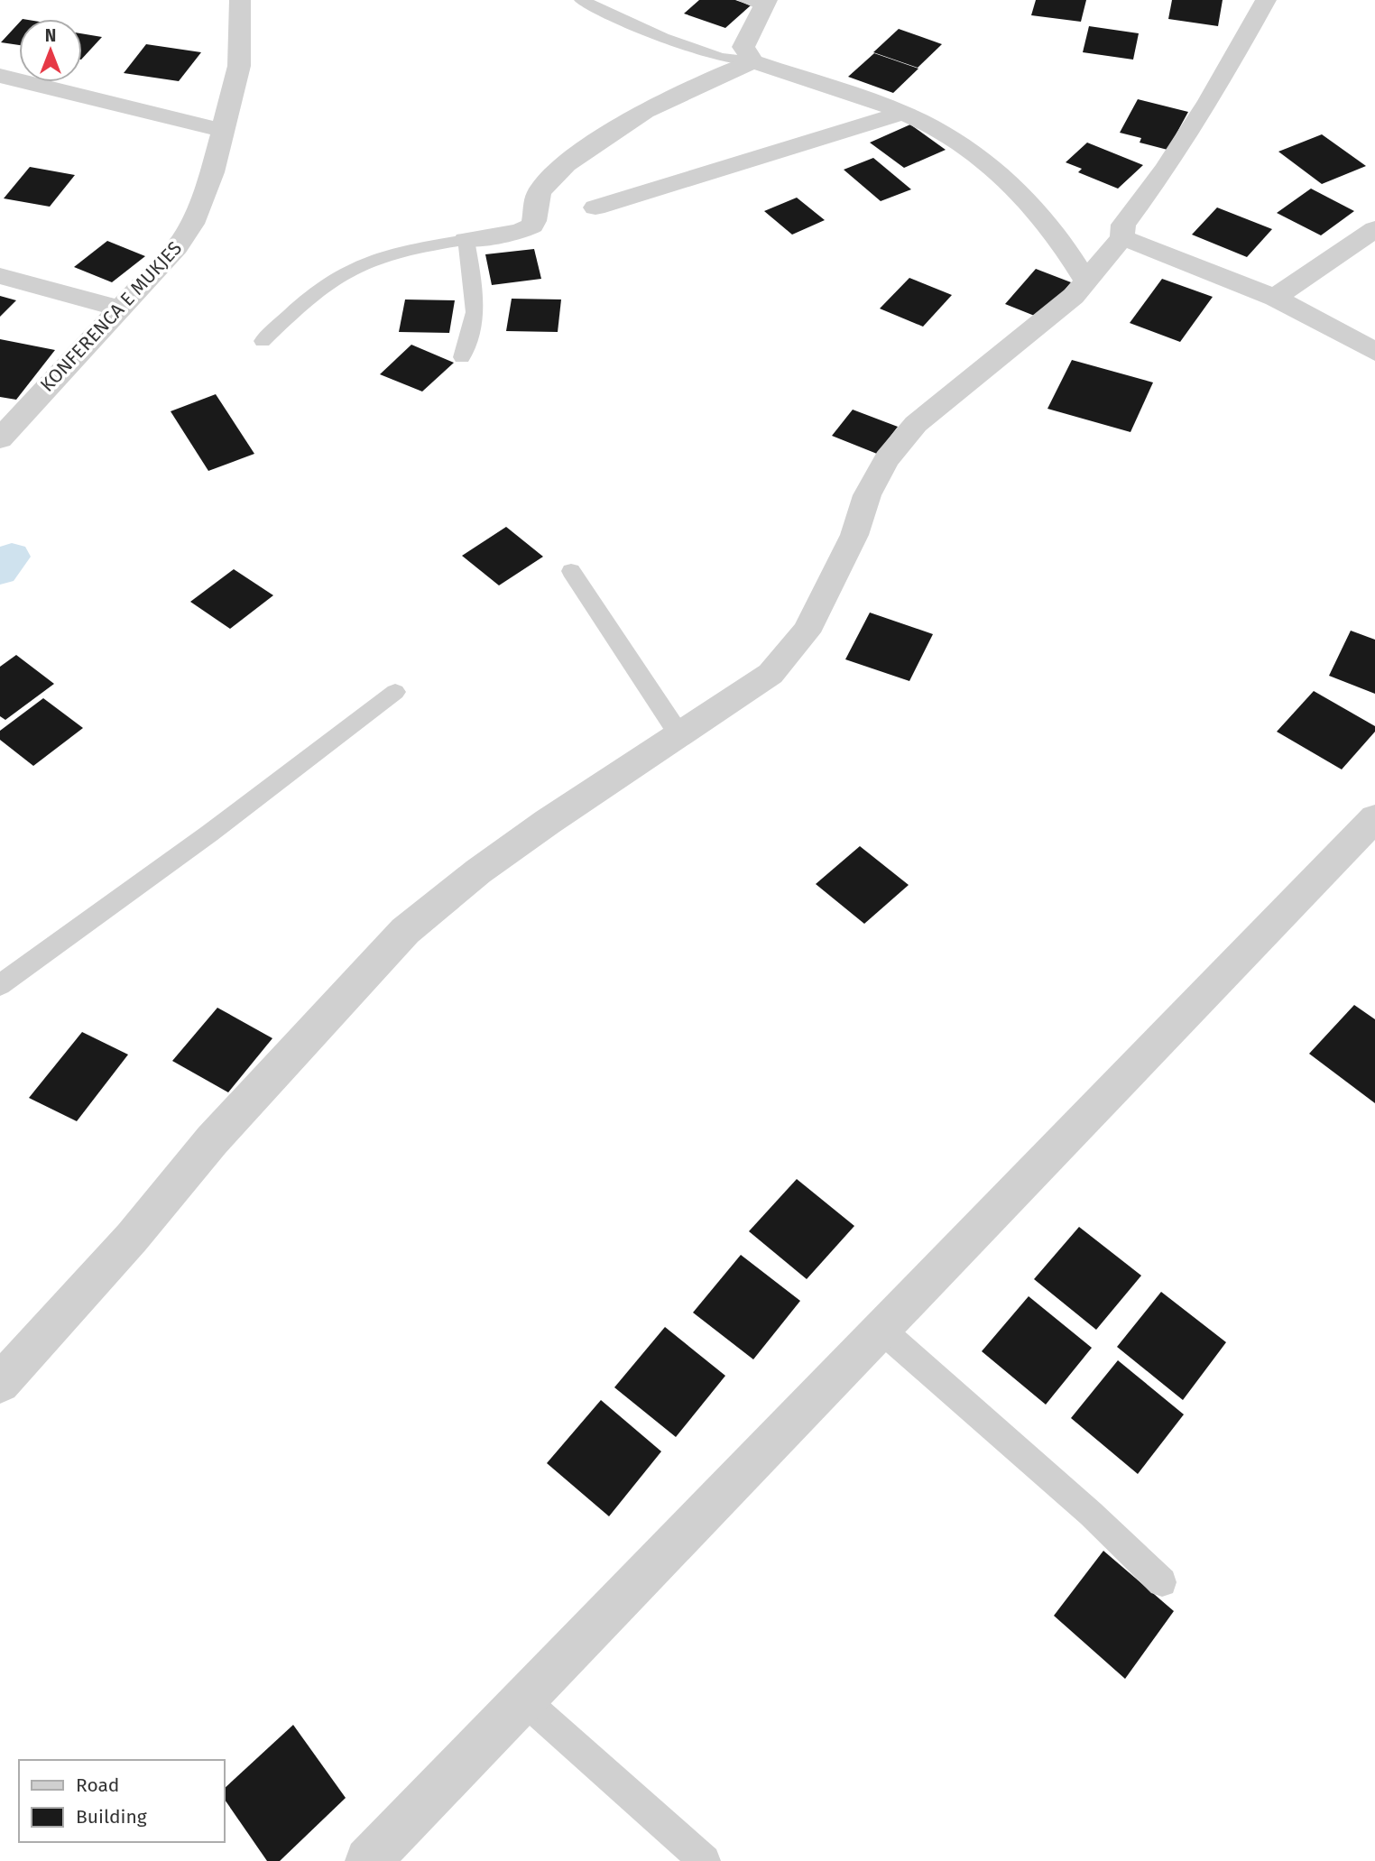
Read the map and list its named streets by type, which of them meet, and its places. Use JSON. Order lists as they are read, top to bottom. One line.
{"streets":{"street":["KONFERENCA E MUKJES"]},"legend":["Road","Building"],"north":"top"}
